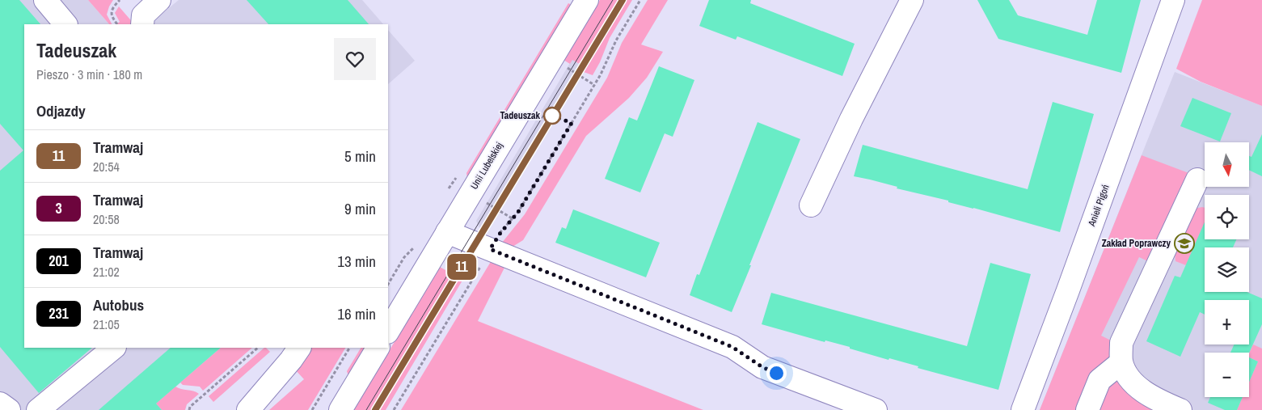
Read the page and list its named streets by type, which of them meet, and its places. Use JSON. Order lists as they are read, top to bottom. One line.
{"streets":{"street":["Unii Lubelskiej","Anieli Pigoń"]},"places":{"other":["Tadeuszak"],"school or university":["Zakład Poprawczy"]},"lines":["tram line 11"],"north":"bottom","page":{"on_map":"11","heading":[["Tadeuszak","Pieszo · 3 min · 180 m"],"Odjazdy"],"list":[{"mark":"11","name":"Tramwaj","note":"20:54","value":"5 min"},{"mark":"3","name":"Tramwaj","note":"20:58","value":"9 min"},{"mark":"201","name":"Tramwaj","note":"21:02","value":"13 min"},{"mark":"231","name":"Autobus","note":"21:05","value":"16 min"}],"map_buttons":["+","−"]}}
